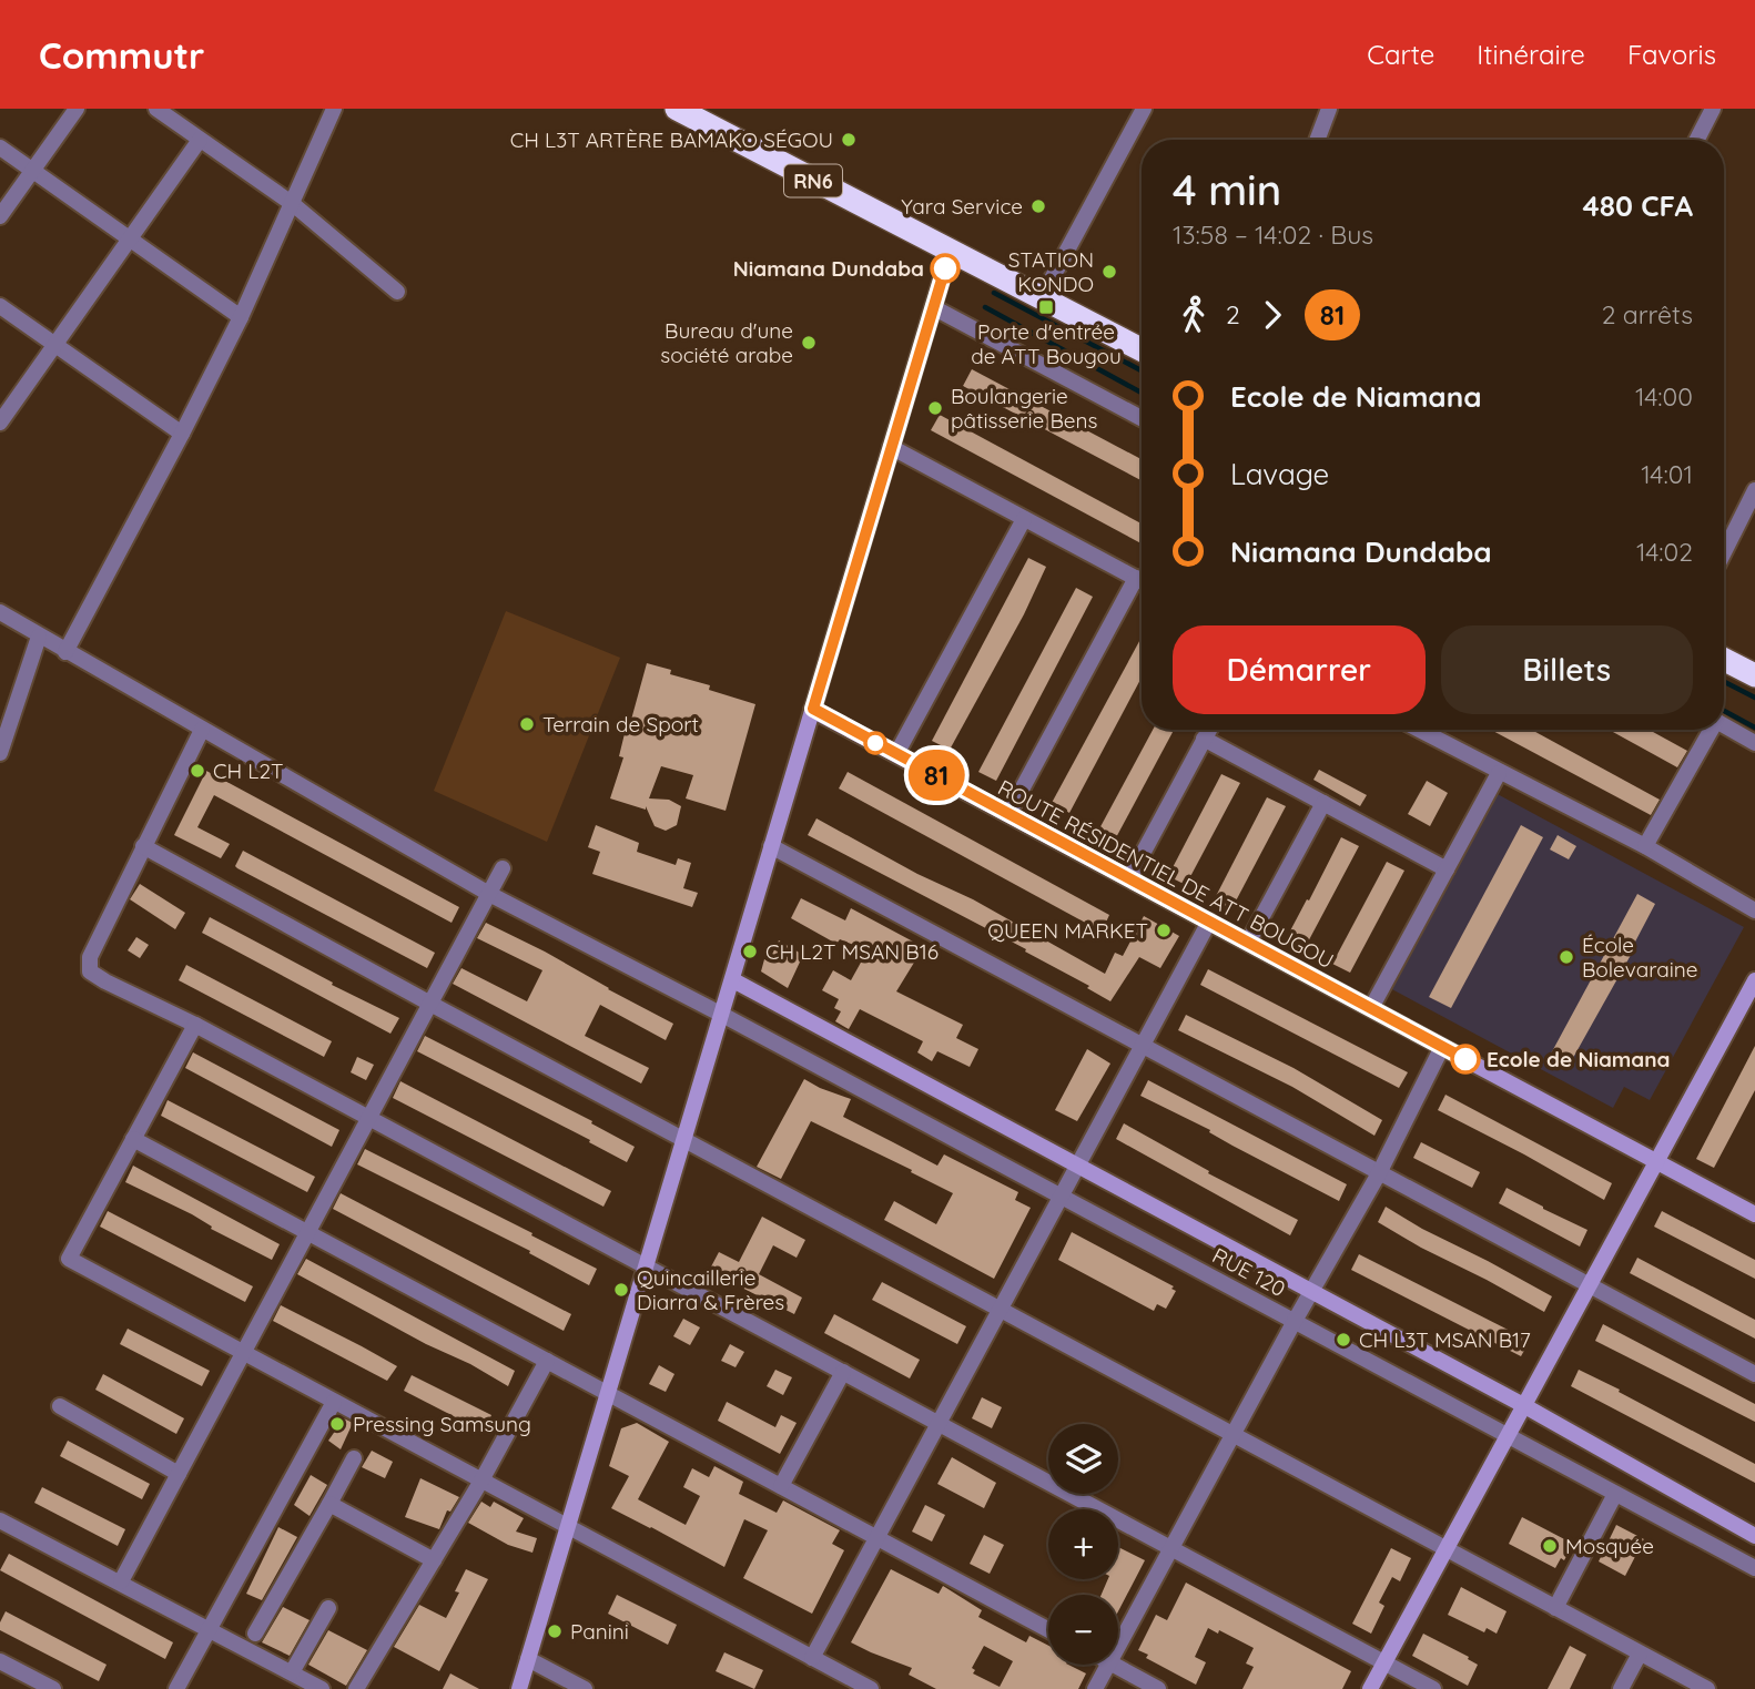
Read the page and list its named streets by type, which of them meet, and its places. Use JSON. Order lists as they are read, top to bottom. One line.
{"streets":{"highway":["RN6"],"street":["ROUTE RÉSIDENTIEL DE ATT BOUGOU","RUE 120"]},"places":{"other":["CH L3T ARTÈRE BAMAKO SÉGOU","Yara Service","Niamana Dundaba","STATION KONDO","Bureau d'une société arabe","Boulangerie pâtisserie Bens","Terrain de Sport","CH L2T","QUEEN MARKET","CH L2T MSAN B16","École Bolevaraine","Ecole de Niamana","Quincaillerie Diarra & Frères","CH L3T MSAN B17","Pressing Samsung","Mosquée","Panini"],"transit":["Porte d'entrée de ATT Bougou"]},"lines":["bus line 81"],"page":{"header":"Commutr","nav":["Carte","Itinéraire","Favoris"],"on_map":"81","heading":["4 min","13:58 – 14:02 · Bus","480 CFA"],"legs":["2","81","2 arrêts"],"list":[{"name":"Ecole de Niamana","value":"14:00"},{"name":"Lavage","value":"14:01"},{"name":"Niamana Dundaba","value":"14:02"}],"buttons":["Démarrer","Billets"],"map_buttons":["+","−"]}}
